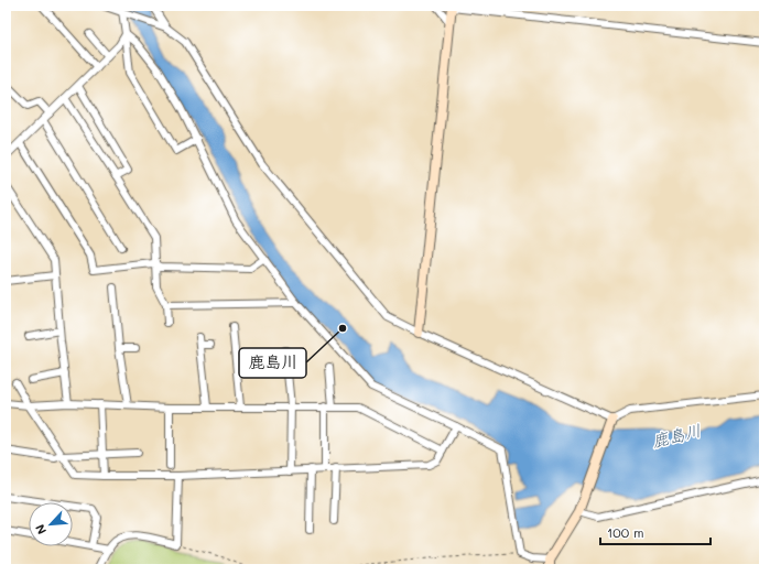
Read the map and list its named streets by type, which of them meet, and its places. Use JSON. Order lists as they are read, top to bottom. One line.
{"water":["鹿島川"],"places":["鹿島川"],"scale_bar":"100 m","north":"bottom left"}
